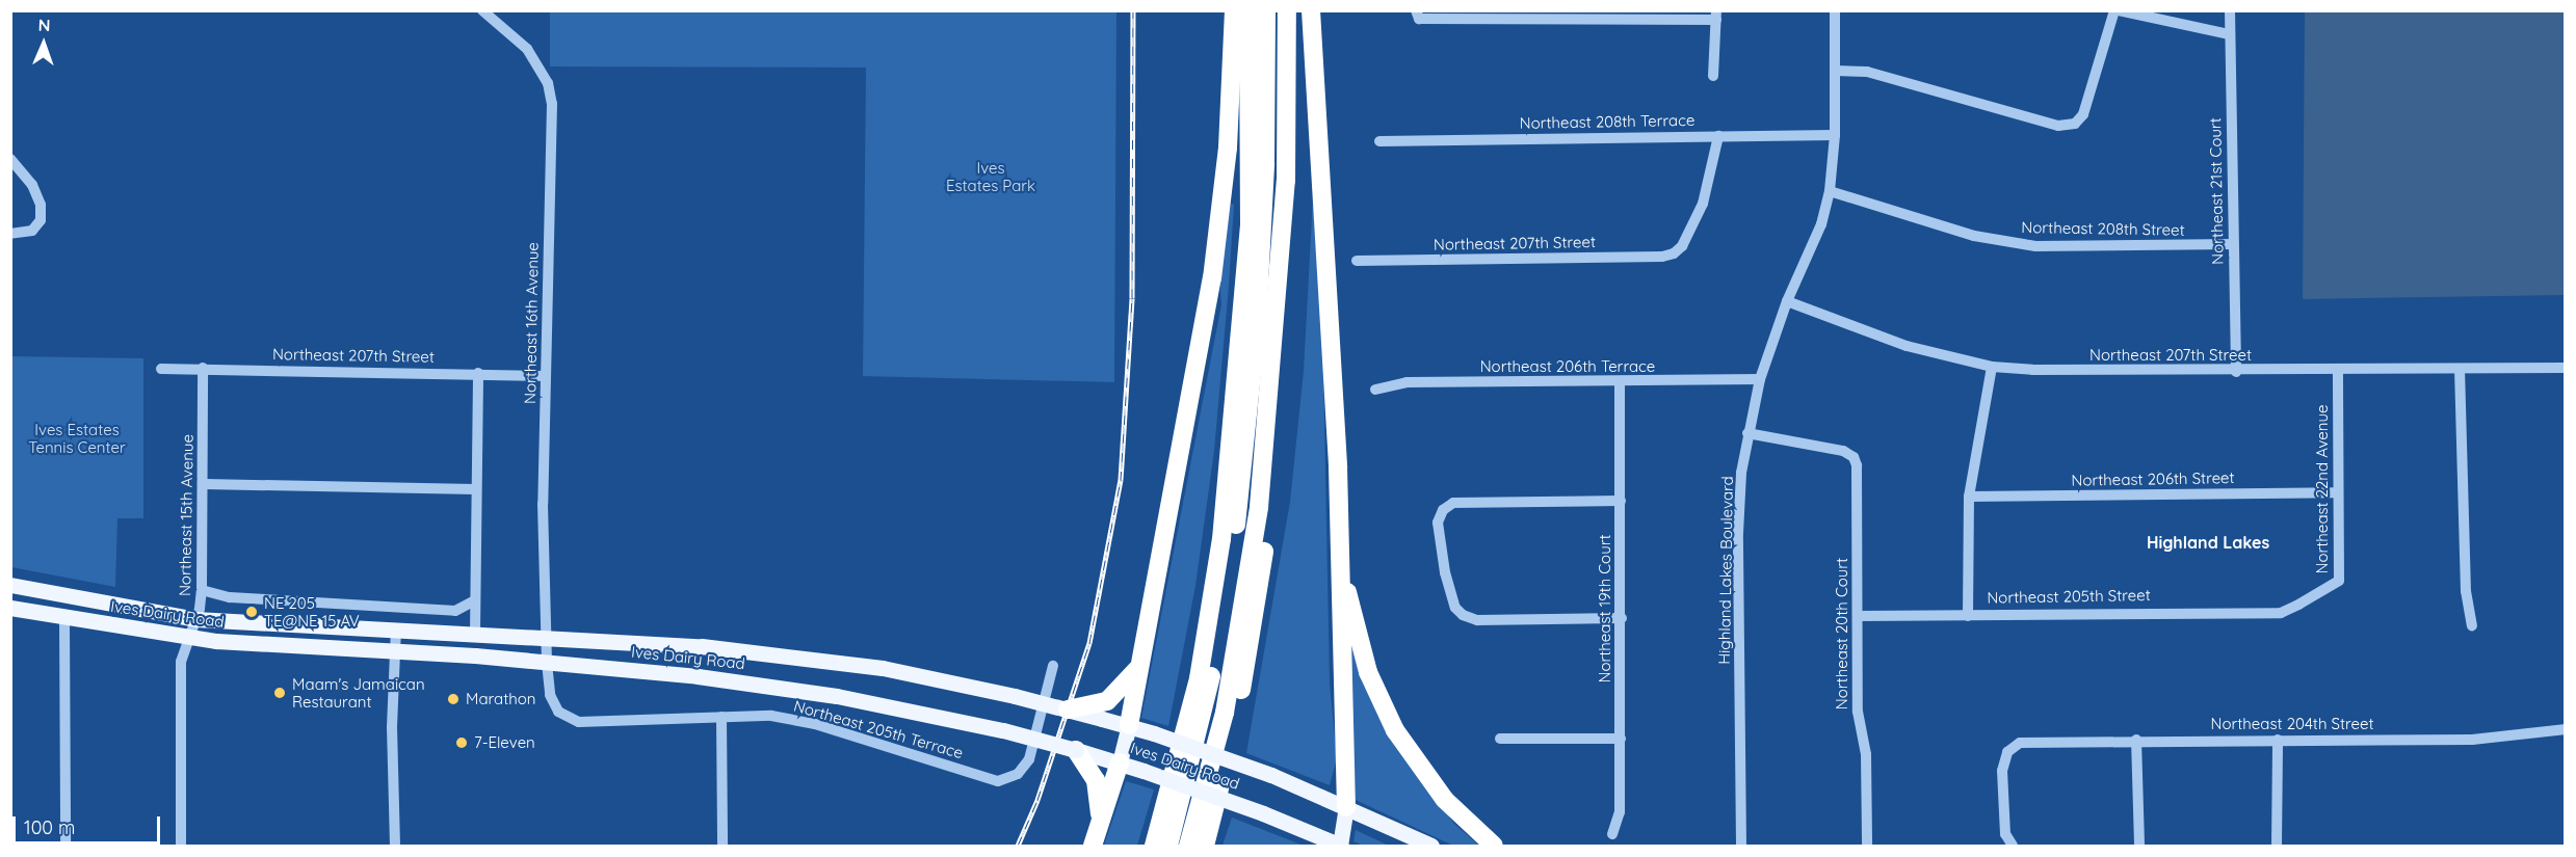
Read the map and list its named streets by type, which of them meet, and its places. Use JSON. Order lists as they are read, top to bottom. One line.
{"streets":{"main road":["Ives Dairy Road"],"street":["Northeast 208th Terrace","Northeast 21st Court","Northeast 208th Street","Northeast 207th Street","Northeast 16th Avenue","Northeast 206th Terrace","Northeast 206th Street","Northeast 22nd Avenue","Northeast 15th Avenue","Highland Lakes Boulevard","Northeast 205th Street","Northeast 19th Court","Northeast 20th Court","Northeast 204th Street","Northeast 205th Terrace"]},"crossings":[["Northeast 208th Terrace","Northeast 207th Street"],["Northeast 208th Terrace","Highland Lakes Boulevard"],["Northeast 21st Court","Northeast 208th Street"],["Northeast 21st Court","Northeast 207th Street"],["Northeast 208th Street","Highland Lakes Boulevard"],["Northeast 207th Street","Northeast 16th Avenue"],["Northeast 207th Street","Northeast 22nd Avenue"],["Northeast 207th Street","Northeast 15th Avenue"],["Northeast 207th Street","Highland Lakes Boulevard"],["Northeast 16th Avenue","Ives Dairy Road"],["Northeast 16th Avenue","Northeast 205th Terrace"],["Northeast 206th Terrace","Highland Lakes Boulevard"],["Northeast 206th Terrace","Northeast 19th Court"],["Northeast 206th Street","Northeast 22nd Avenue"],["Northeast 22nd Avenue","Northeast 205th Street"],["Northeast 15th Avenue","Ives Dairy Road"],["Highland Lakes Boulevard","Northeast 20th Court"],["Northeast 205th Street","Northeast 20th Court"],["Ives Dairy Road","Northeast 205th Terrace"]],"districts":["Highland Lakes"],"parks":["Ives Estates Park","Ives Estates Tennis Center"],"places":["NE 205 TE@NE 15 AV","Maam's Jamaican Restaurant","Marathon","7-Eleven"],"scale_bar":"100 m","north":"top"}
